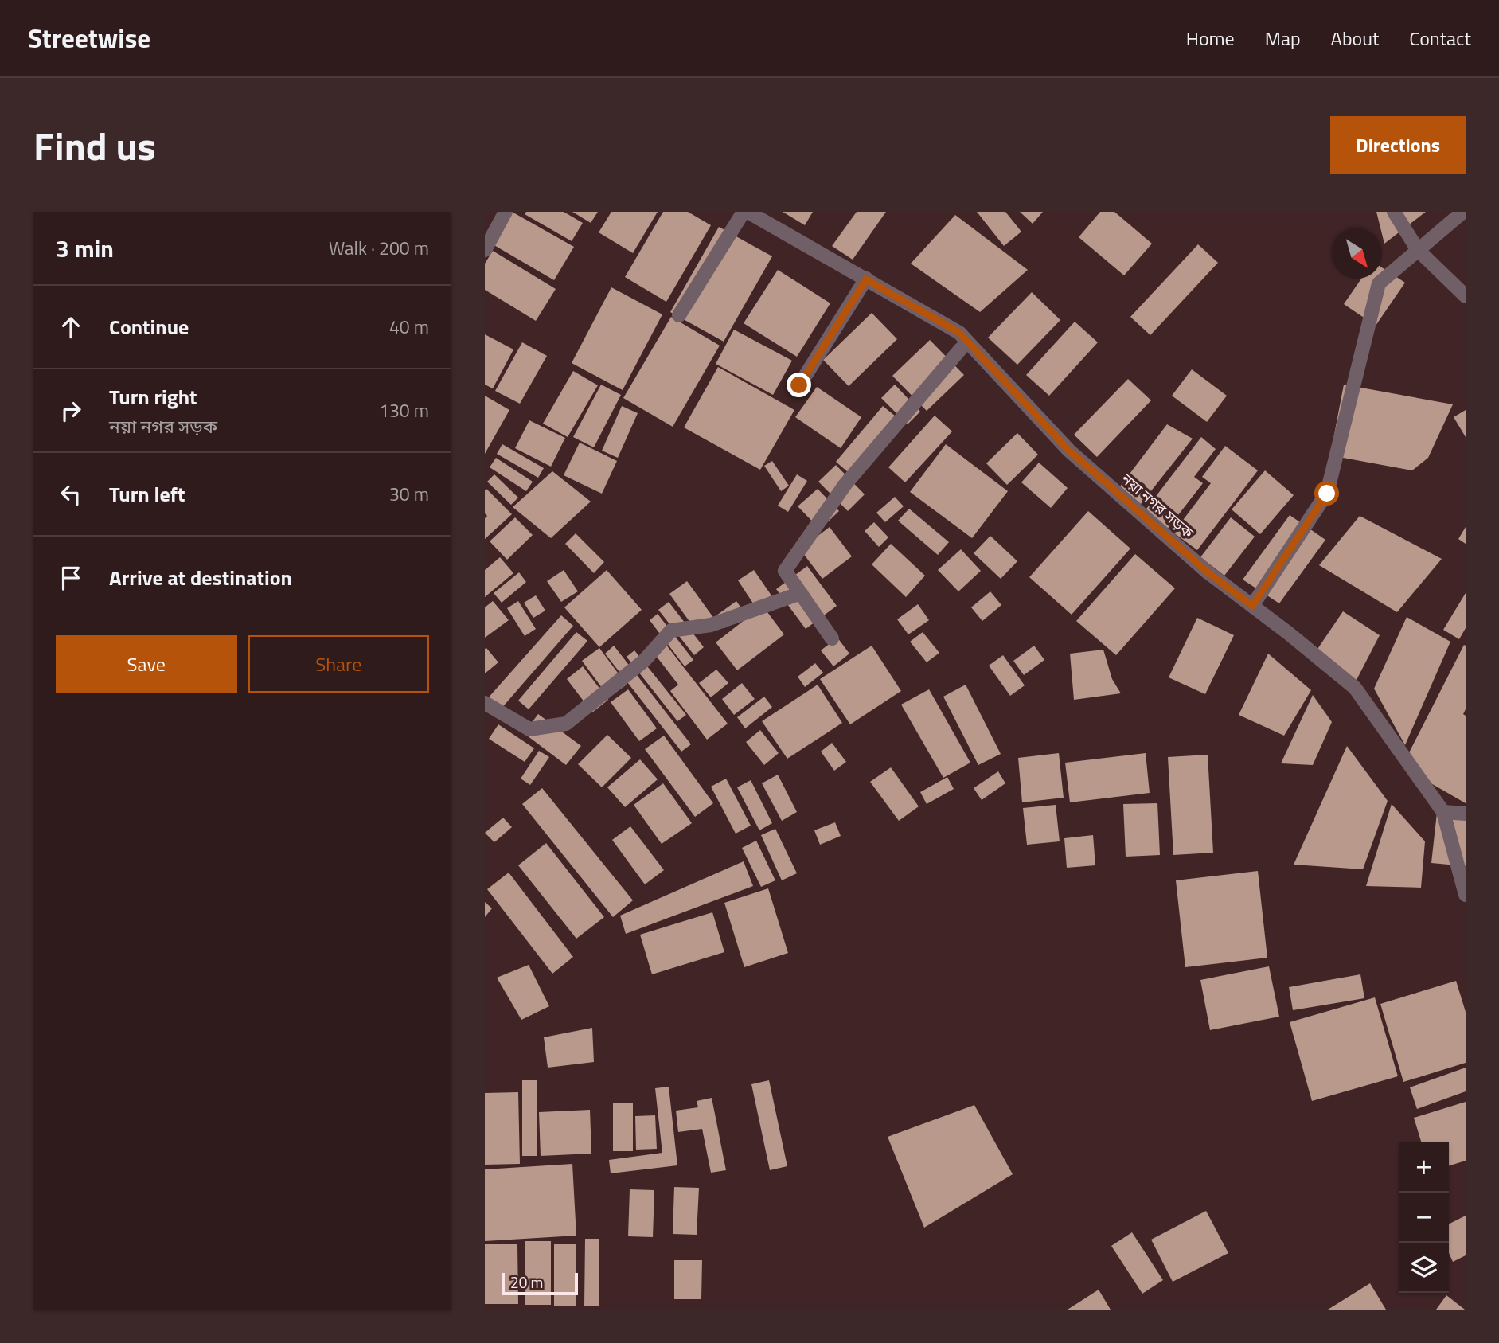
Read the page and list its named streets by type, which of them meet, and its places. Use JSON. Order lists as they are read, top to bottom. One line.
{"streets":{"street":["নয়া নগর সড়ক"]},"scale_bar":"20 m","north":"bottom right","page":{"header":"Streetwise","nav":["Home","Map","About","Contact"],"title":"Find us","buttons":["Directions",["Save","Share"]],"heading":["3 min","Walk · 200 m"],"list":[["Continue","40 m"],["Turn right","নয়া নগর সড়ক","130 m"],["Turn left","30 m"],"Arrive at destination"],"map_buttons":["+","−"],"scale":"20 m"}}
